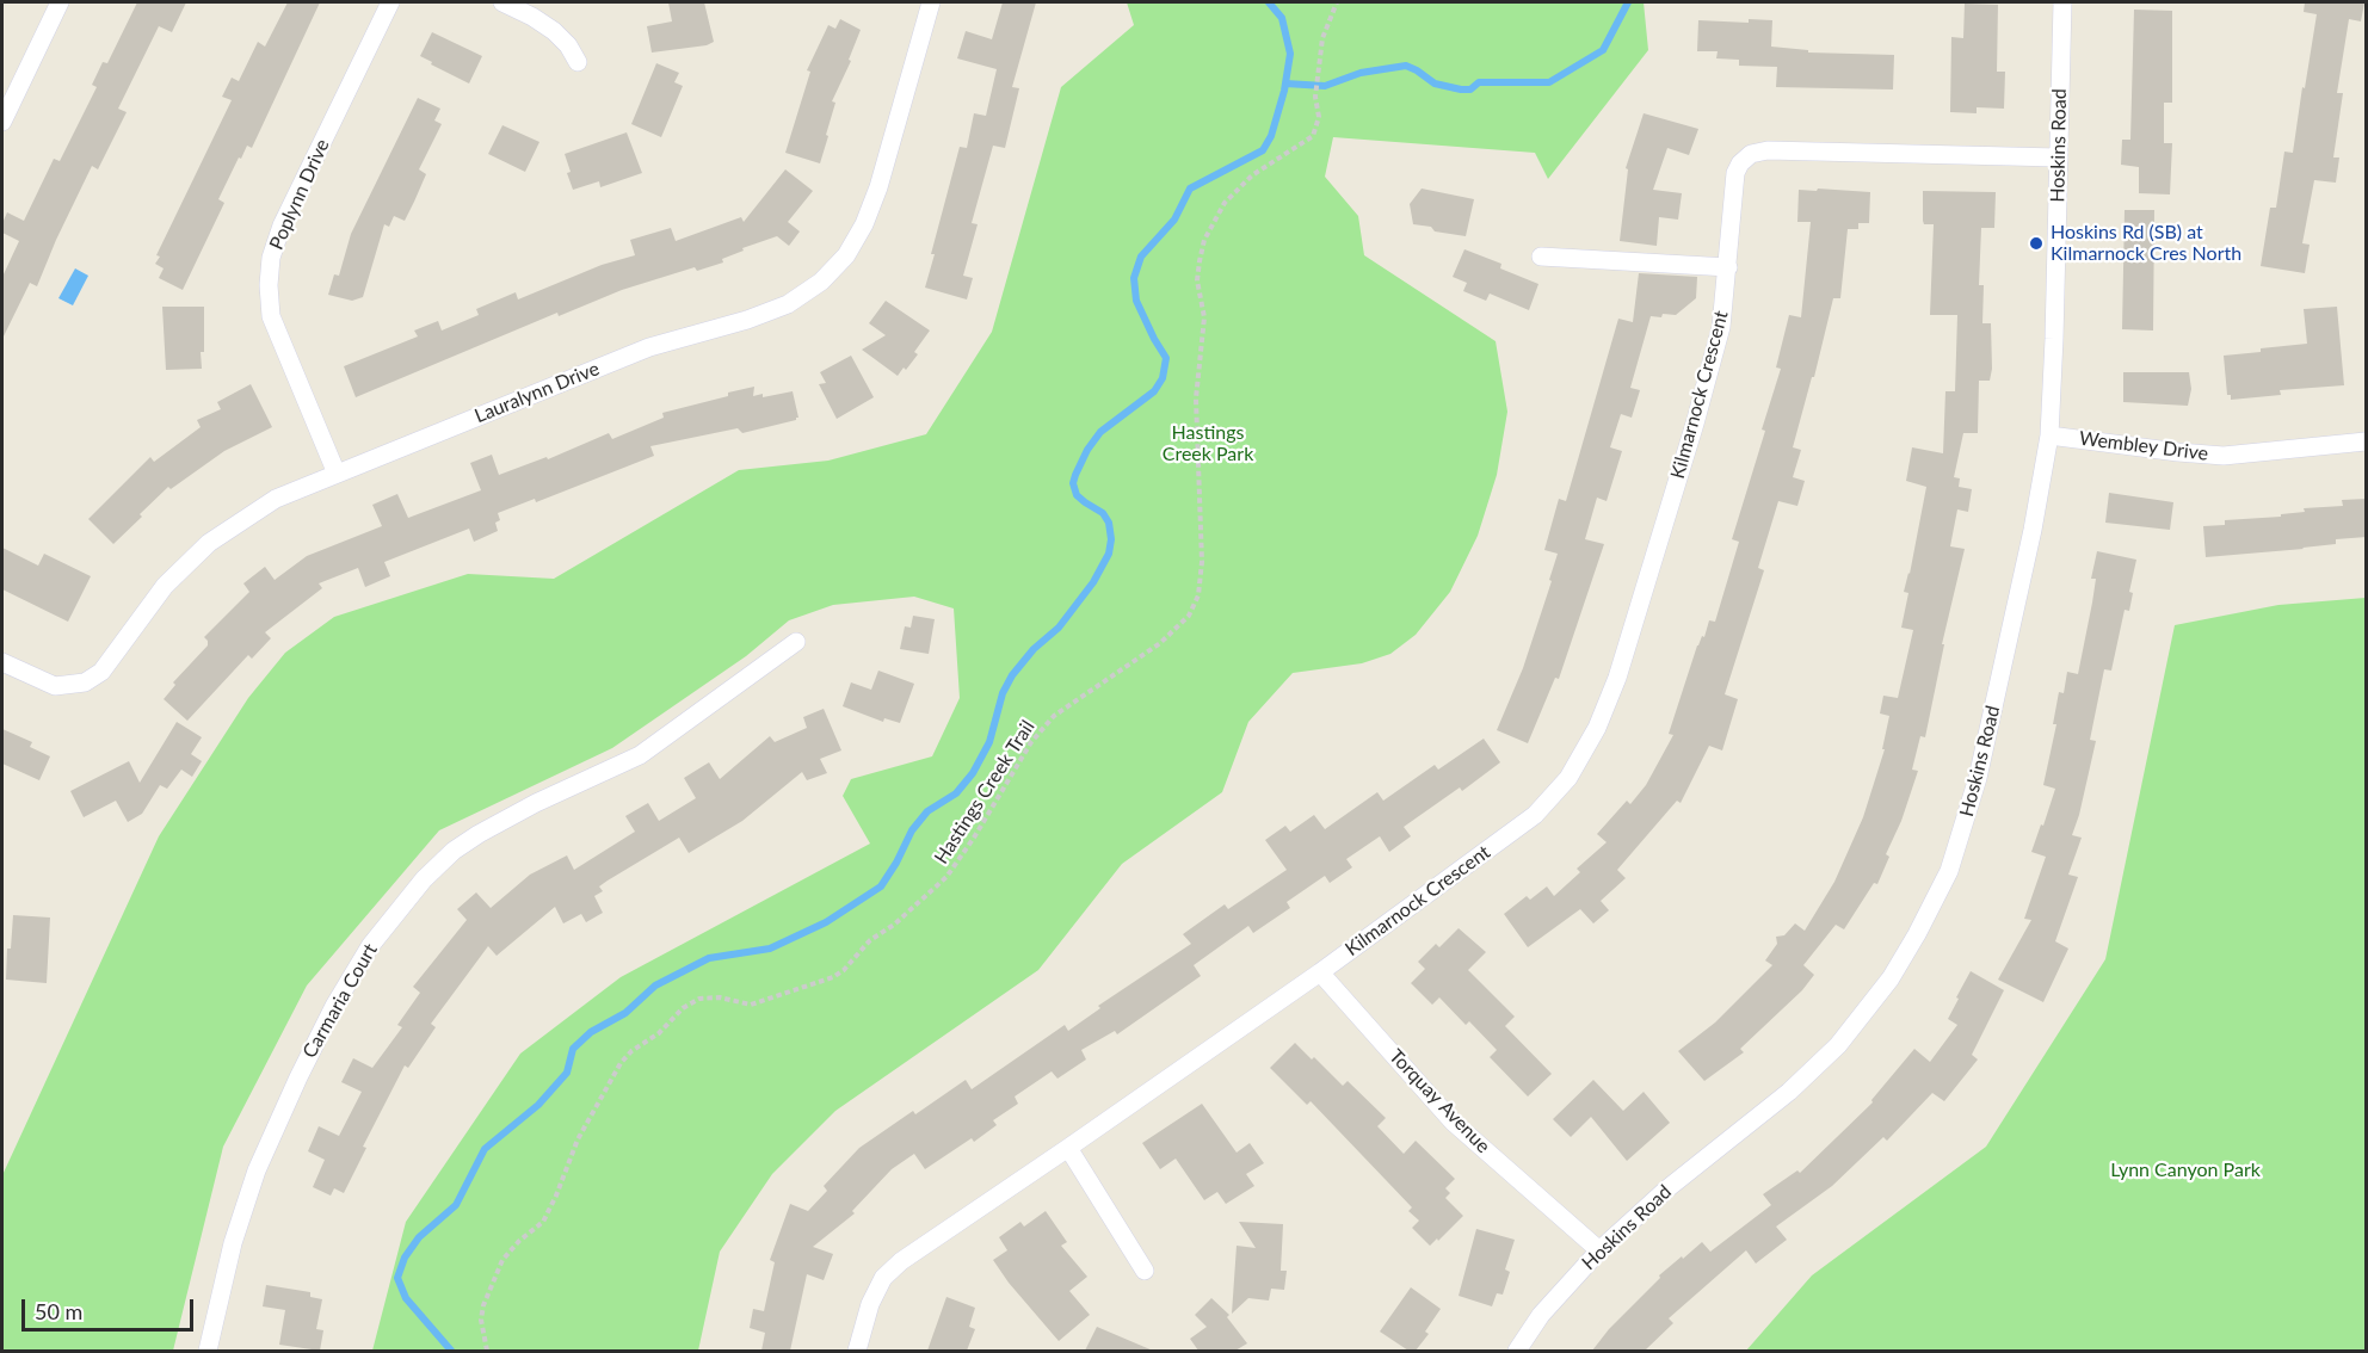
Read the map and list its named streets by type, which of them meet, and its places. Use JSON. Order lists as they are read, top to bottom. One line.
{"streets":{"street":["Hoskins Road","Poplynn Drive","Lauralynn Drive","Kilmarnock Crescent","Wembley Drive","Carmaria Court","Torquay Avenue"],"path":["Hastings Creek Trail"]},"crossings":[["Hoskins Road","Kilmarnock Crescent"],["Hoskins Road","Wembley Drive"],["Hoskins Road","Torquay Avenue"],["Poplynn Drive","Lauralynn Drive"],["Kilmarnock Crescent","Torquay Avenue"]],"parks":["Hastings Creek Park","Lynn Canyon Park"],"places":["Hoskins Rd (SB) at Kilmarnock Cres North"],"scale_bar":"50 m"}
